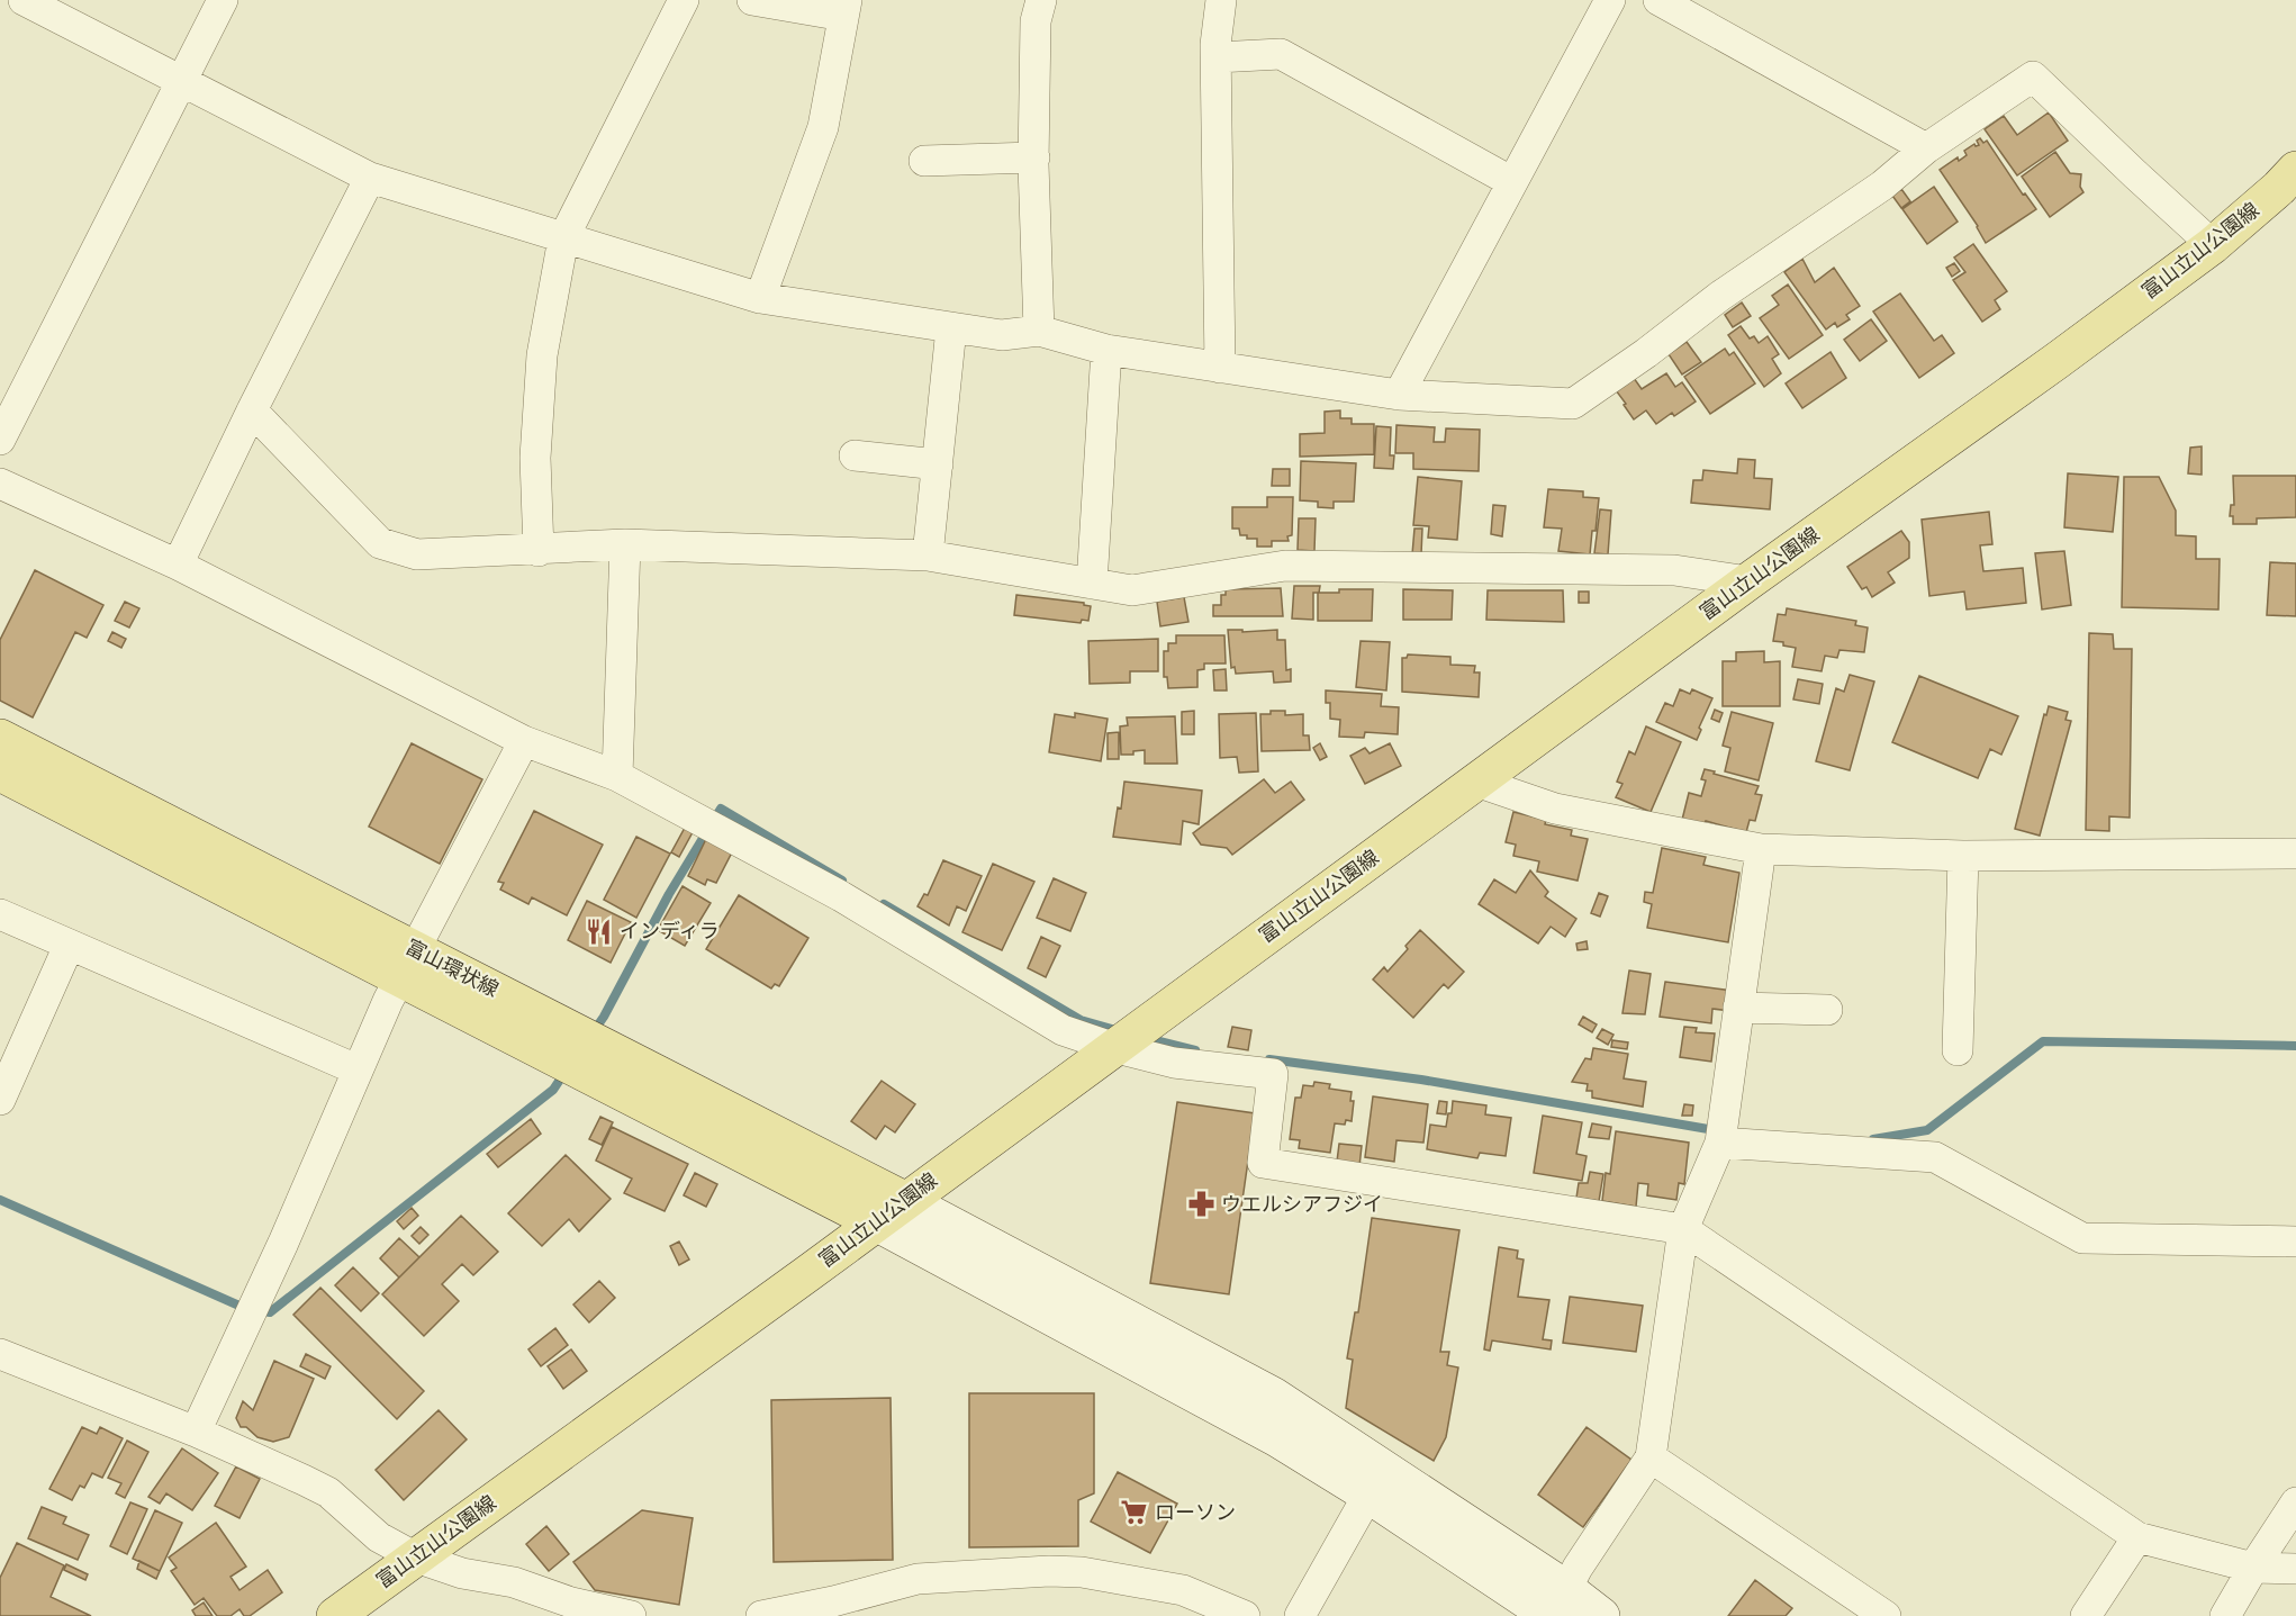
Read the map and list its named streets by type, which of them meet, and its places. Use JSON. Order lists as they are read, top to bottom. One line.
{"streets":{"main road":["富山立山公園線","富山環状線"]},"crossings":[["富山立山公園線","富山環状線"]],"places":{"restaurant":["インディラ"],"pharmacy":["ウエルシアフジイ"],"supermarket":["ローソン"]}}
